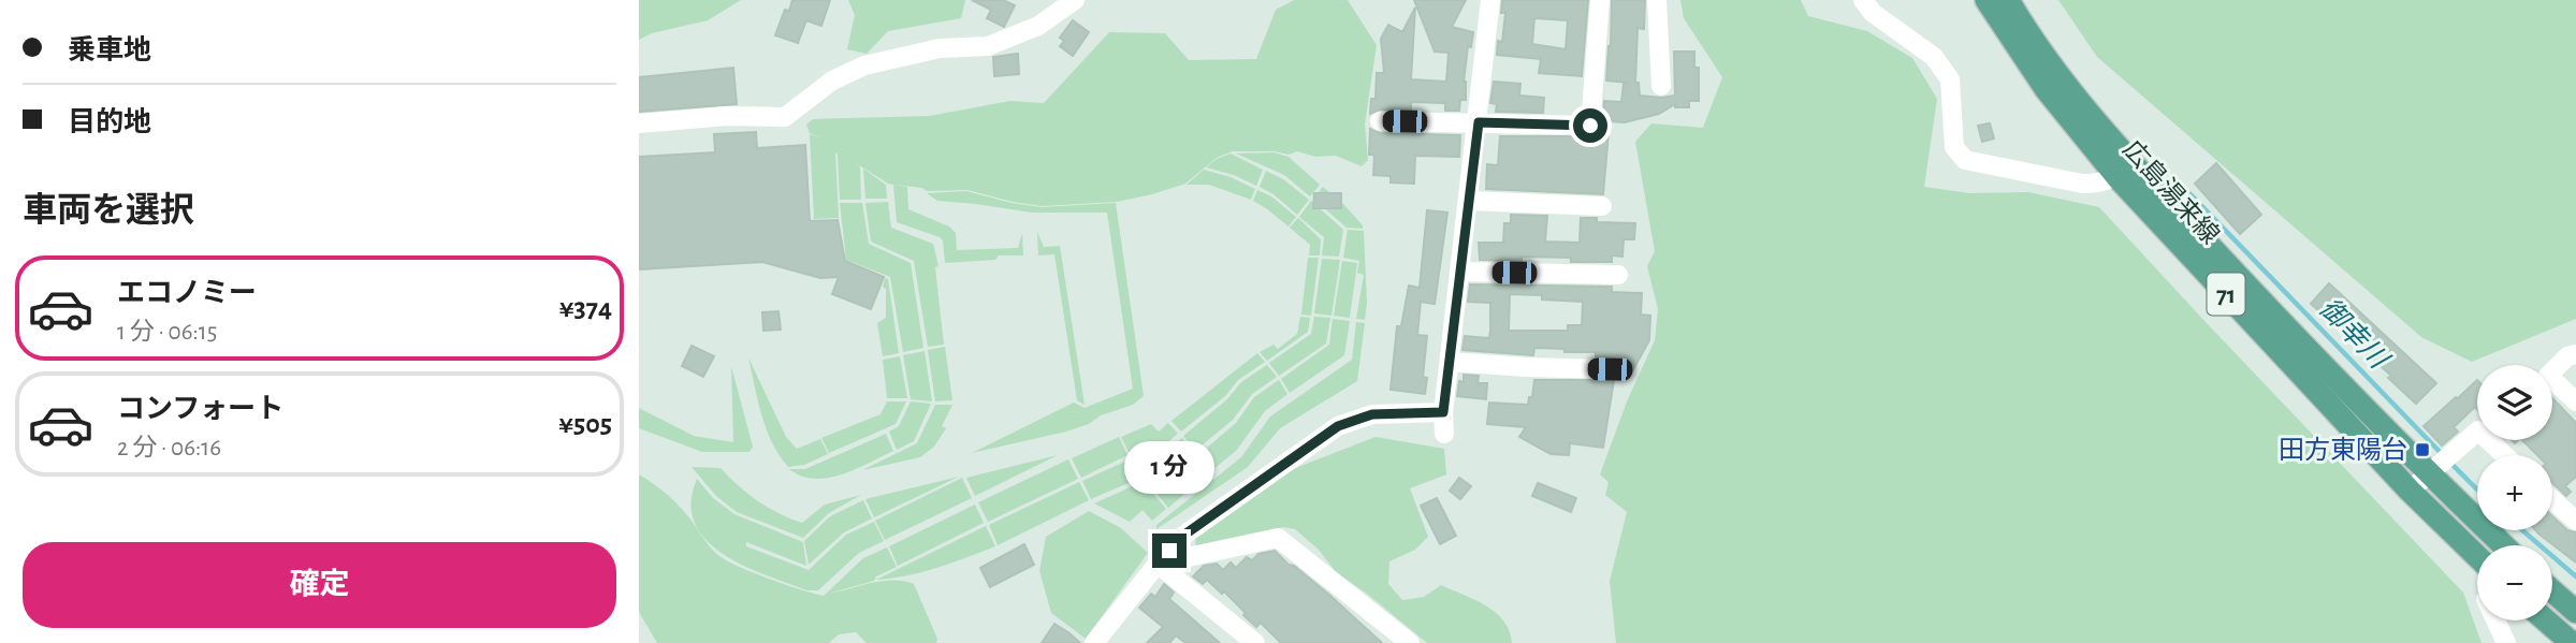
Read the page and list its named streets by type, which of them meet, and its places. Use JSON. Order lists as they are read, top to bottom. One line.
{"streets":{"main road":["広島湯来線","71"]},"water":["御幸川"],"places":{"transit":["田方東陽台"]},"page":{"banner":["乗車地","目的地"],"heading":"車両を選択","list":[{"name":"エコノミー","note":"1 分 · 06:15","value":"¥374"},{"name":"コンフォート","note":"2 分 · 06:16","value":"¥505"}],"map_buttons":["+","−"],"bubble":"1 分","buttons":"確定"}}
